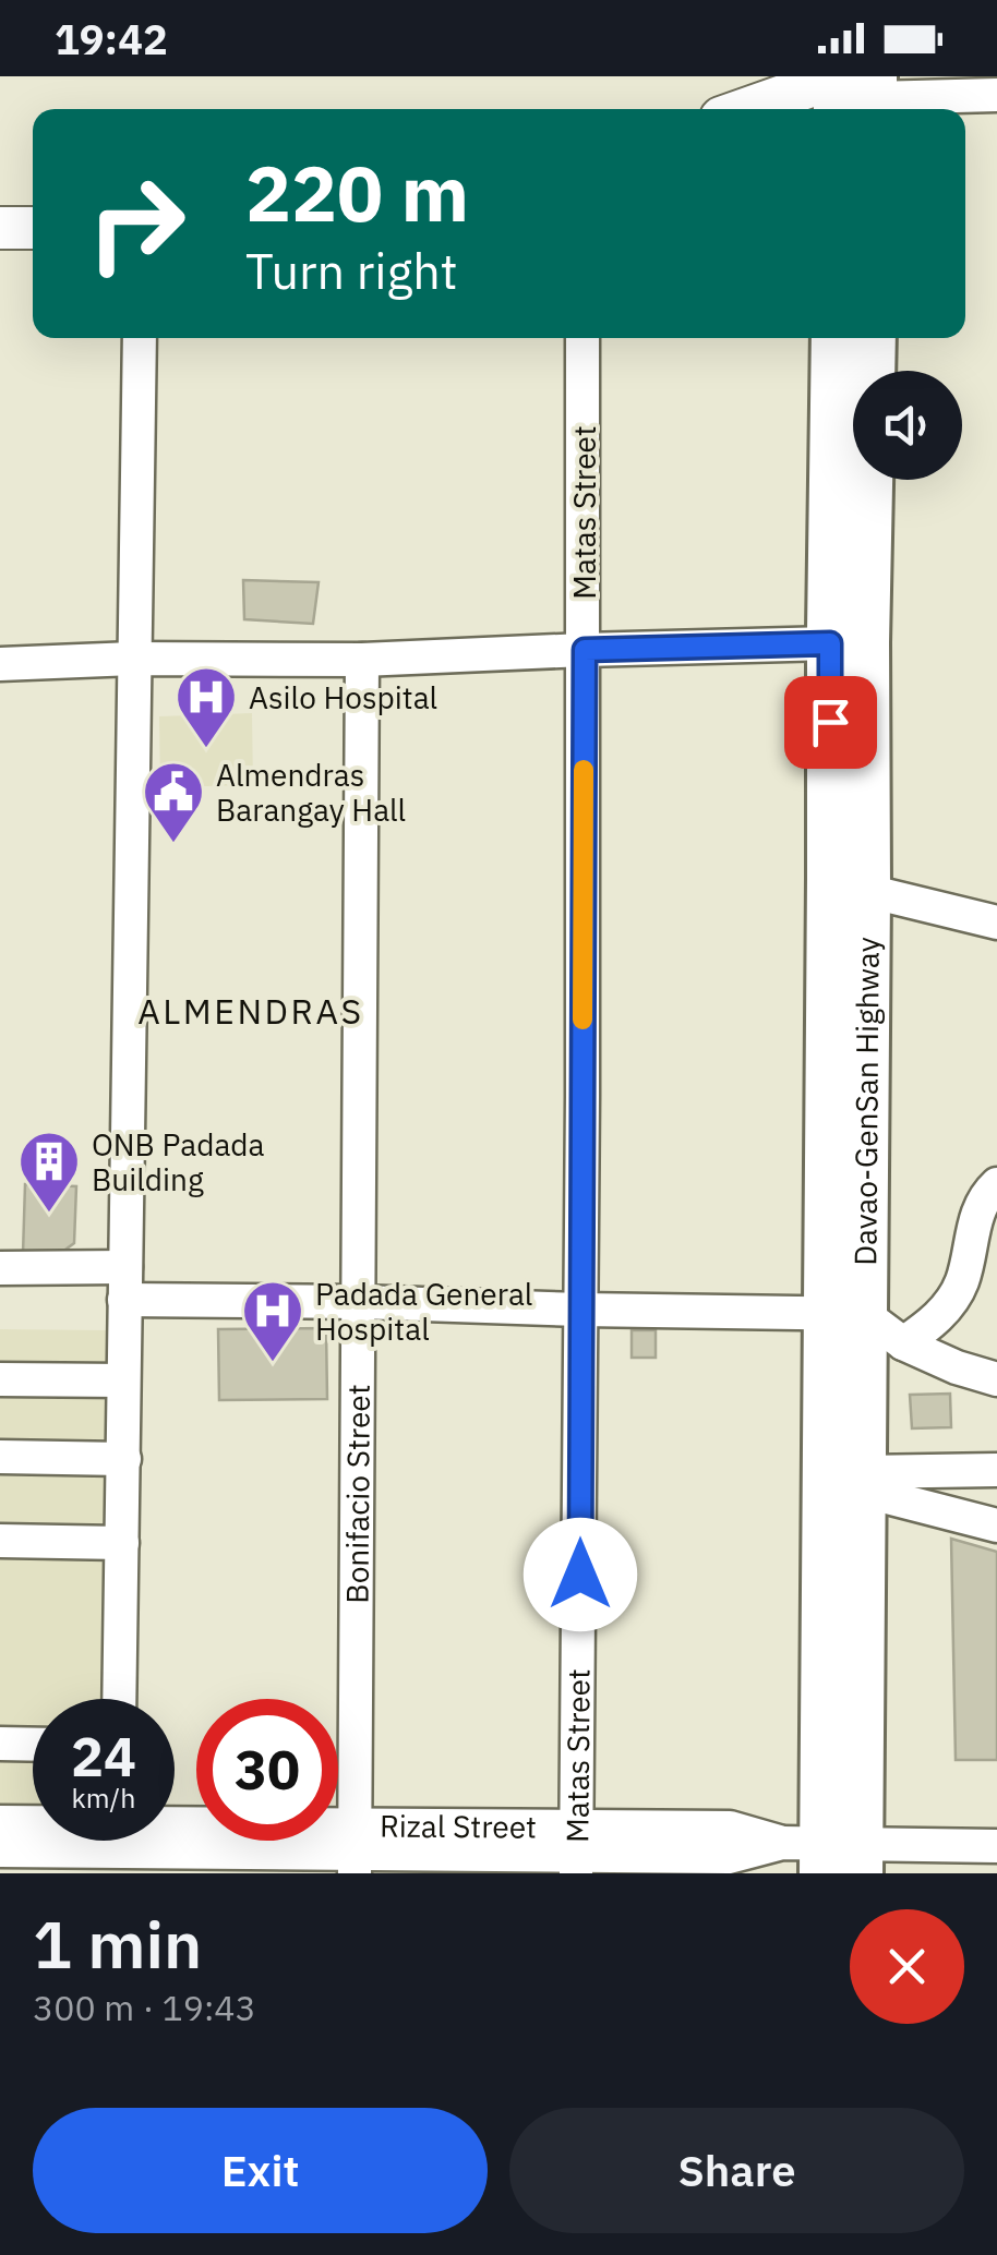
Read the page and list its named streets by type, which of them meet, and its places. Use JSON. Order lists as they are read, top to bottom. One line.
{"streets":{"highway":["Davao-GenSan Highway"],"street":["Matas Street","Bonifacio Street","Rizal Street"]},"crossings":[["Matas Street","Rizal Street"],["Davao-GenSan Highway","Rizal Street"],["Bonifacio Street","Rizal Street"]],"districts":["ALMENDRAS"],"places":{"hospital":["Asilo Hospital","Padada General Hospital"],"public building":["Almendras Barangay Hall"],"building":["ONB Padada Building"]},"page":{"status":"19:42","turn":["220 m","Turn right"],"speed":"24 km/h","limit":"30","heading":["1 min","300 m · 19:43"],"buttons":["Exit","Share"]}}
